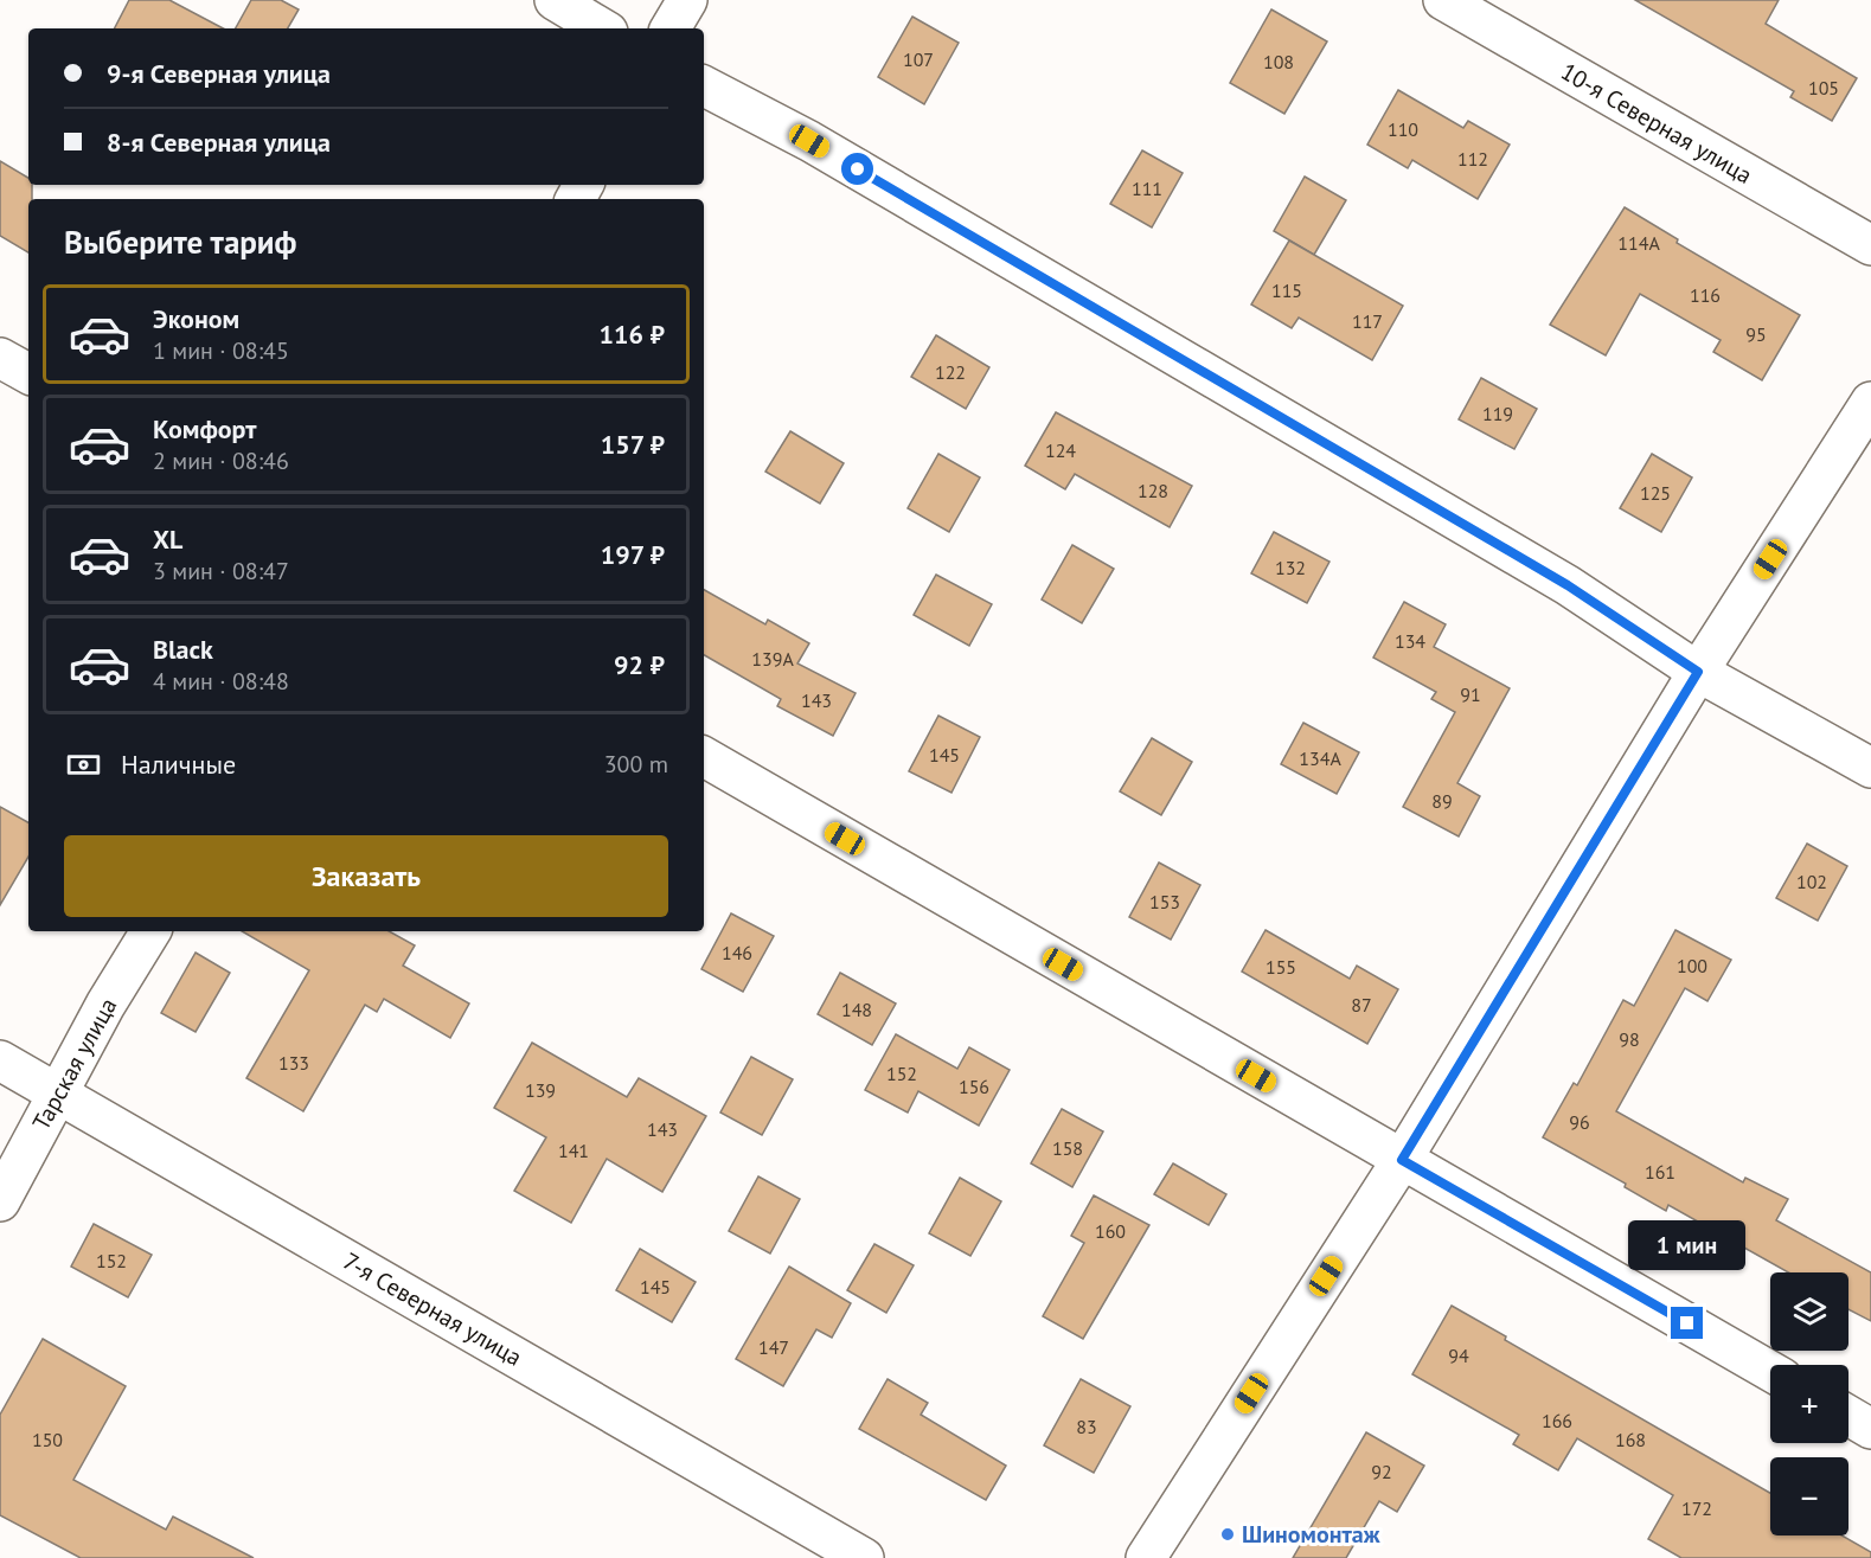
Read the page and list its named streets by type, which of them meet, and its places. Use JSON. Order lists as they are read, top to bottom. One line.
{"streets":{"street":["10-я Северная улица","Тарская улица","7-я Северная улица"]},"crossings":[["Тарская улица","7-я Северная улица"]],"places":["Шиномонтаж"],"house_numbers":["107","108","105","110","112","111","114А","115","116","117","95","122","119","124","128","125","132","134","139А","91","143","145","134А","89","102","153","146","100","155","87","148","98","133","152","156","139","96","143","158","141","161","160","152","145","147","94","166","83","150","168","92","172"],"page":{"banner":["9-я Северная улица","8-я Северная улица"],"heading":"Выберите тариф","list":[{"name":"Эконом","note":"1 мин · 08:45","value":"116 ₽"},{"name":"Комфорт","note":"2 мин · 08:46","value":"157 ₽"},{"name":"XL","note":"3 мин · 08:47","value":"197 ₽"},{"name":"Black","note":"4 мин · 08:48","value":"92 ₽"}],"pay":["Наличные","300 m"],"buttons":"Заказать","bubble":"1 мин","map_buttons":["+","−"]}}
